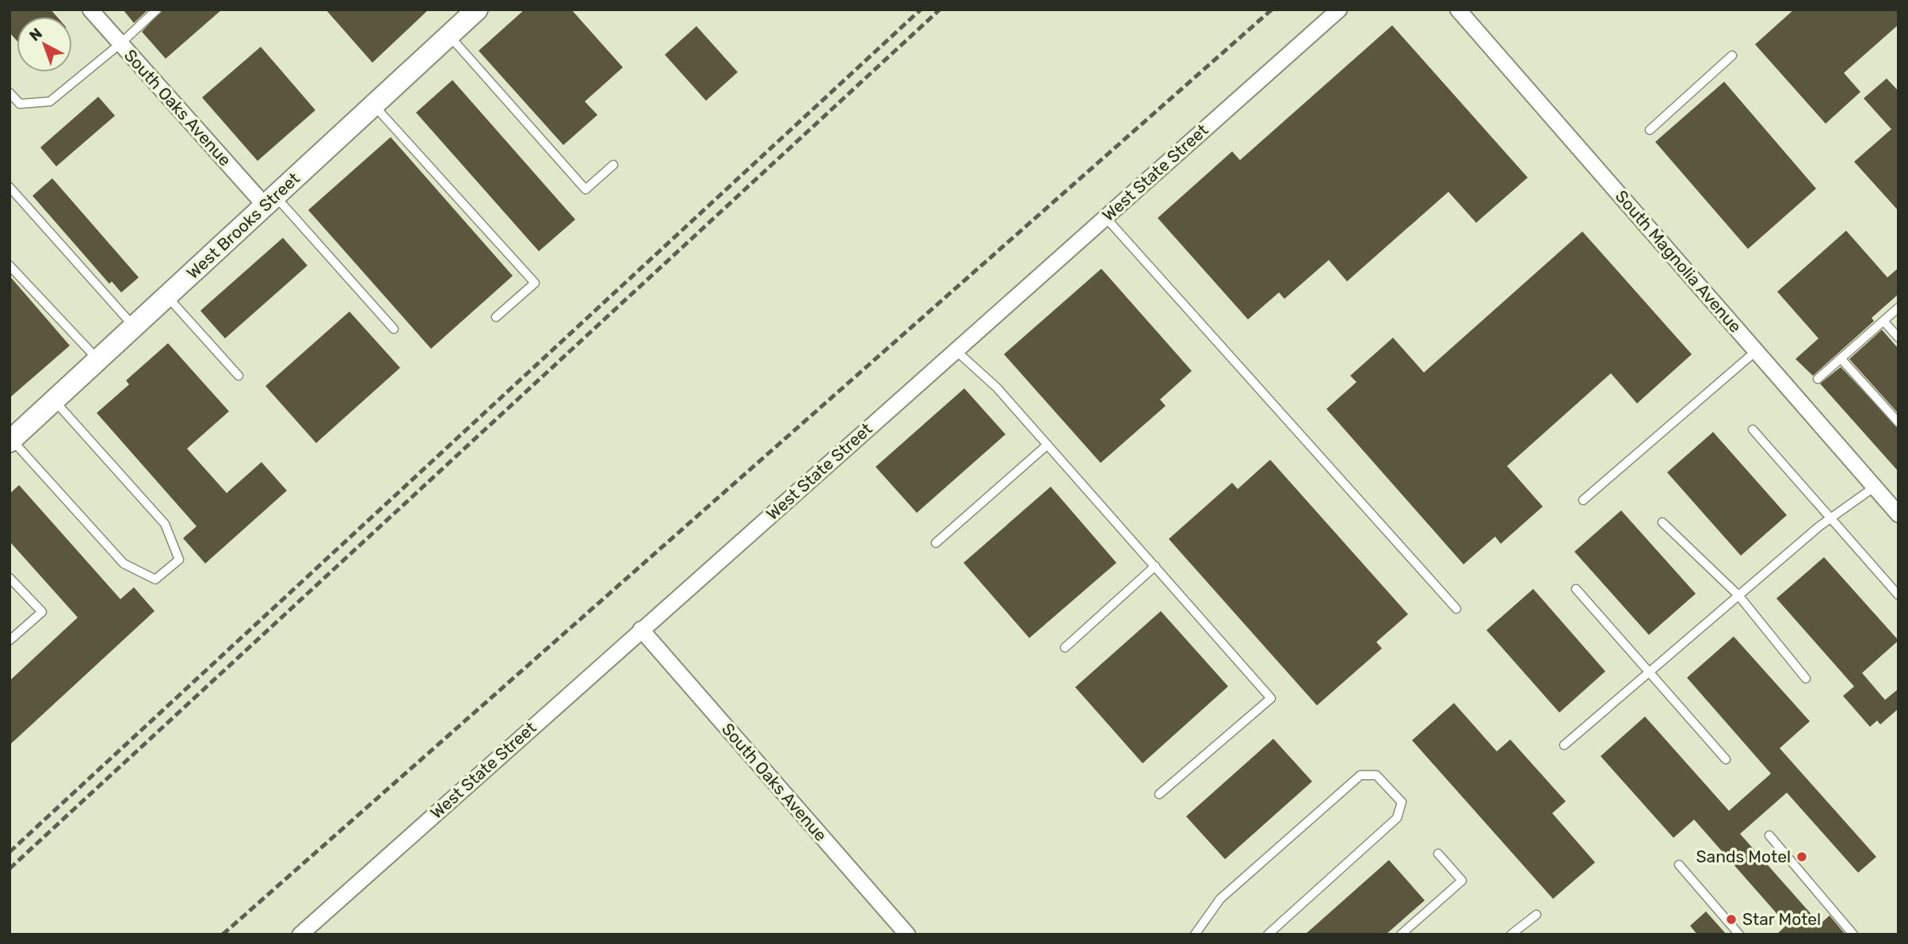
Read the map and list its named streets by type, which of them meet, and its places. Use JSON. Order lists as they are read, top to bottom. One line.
{"streets":{"street":["South Oaks Avenue","West State Street","West Brooks Street","South Magnolia Avenue"]},"crossings":[["South Oaks Avenue","West State Street"],["South Oaks Avenue","West Brooks Street"]],"places":["Sands Motel","Star Motel"],"north":"top left"}
